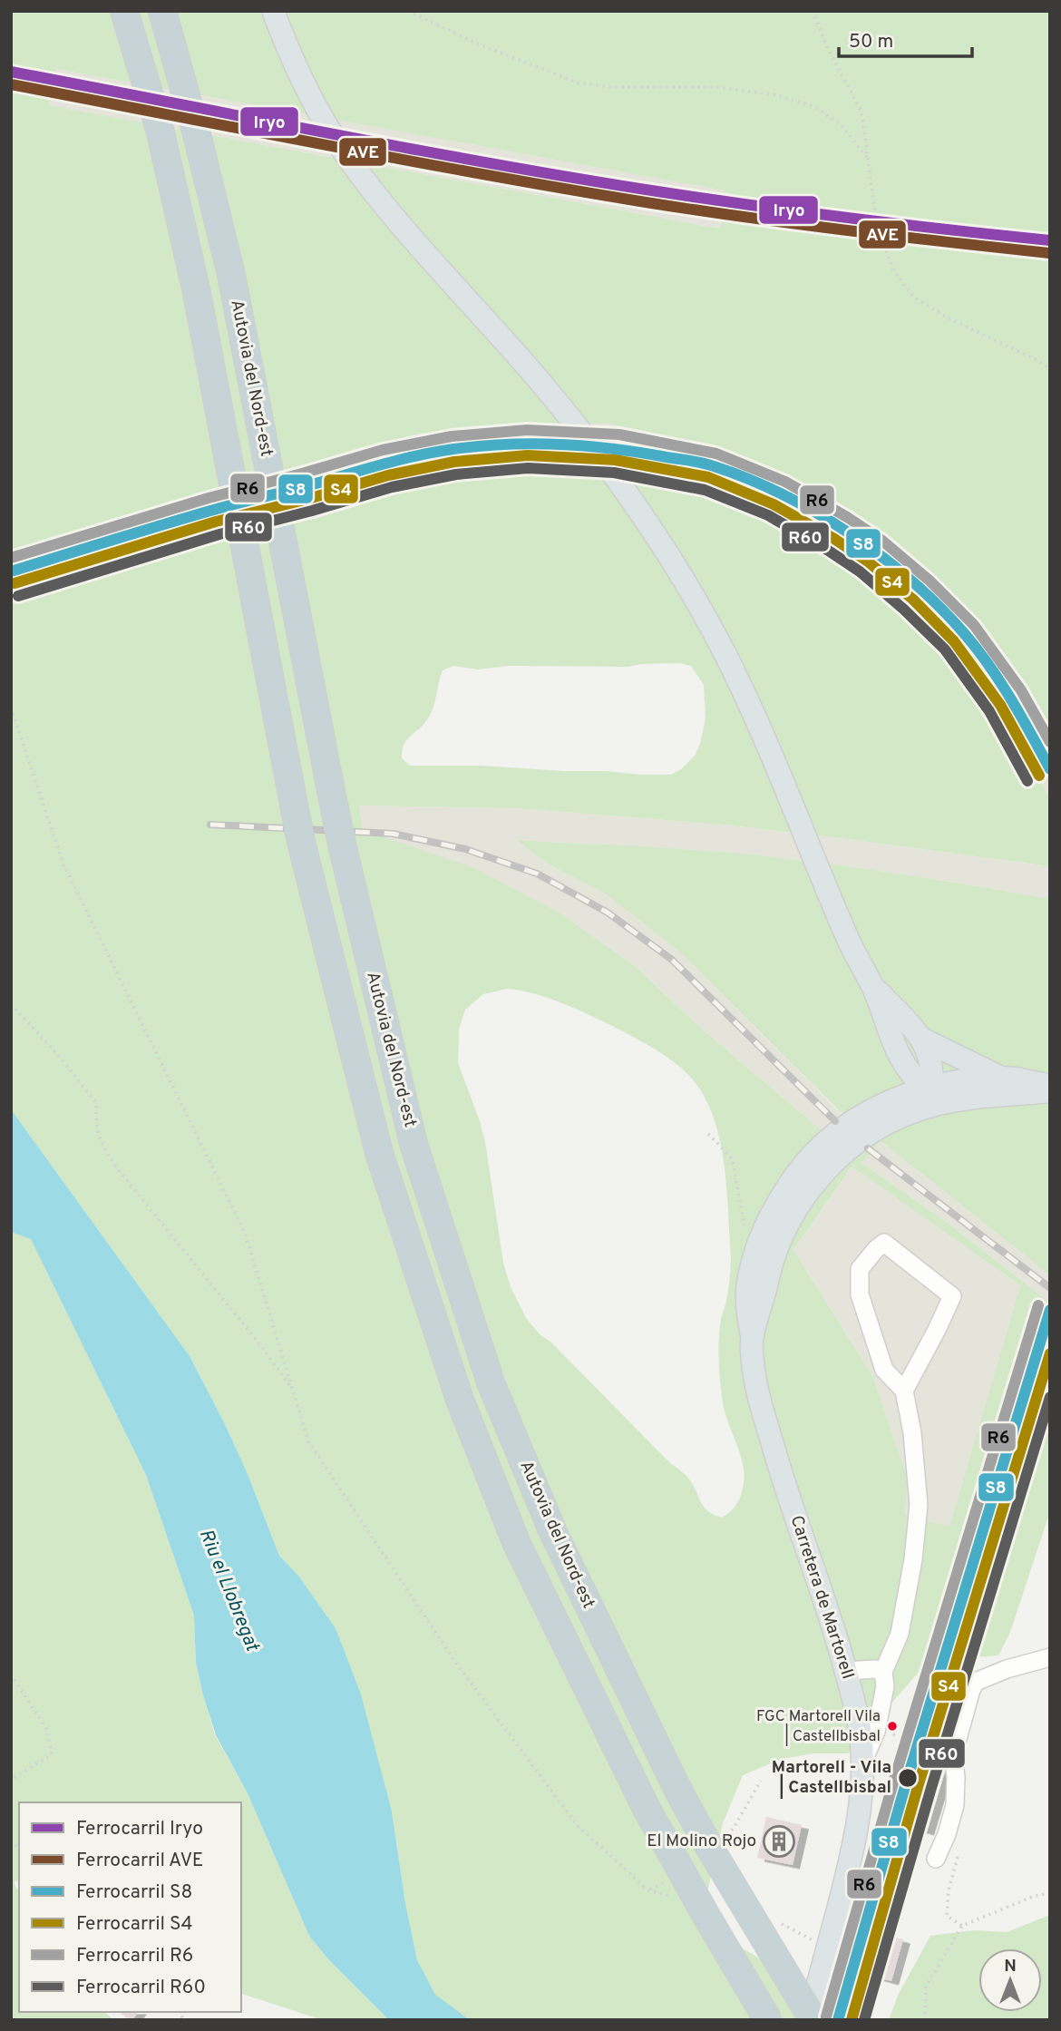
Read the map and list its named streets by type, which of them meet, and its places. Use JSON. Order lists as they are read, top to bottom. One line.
{"streets":{"highway":["Autovia del Nord-est"],"main road":["Carretera de Martorell"]},"water":["Riu el Llobregat"],"places":{"other":["FGC Martorell Vila | Castellbisbal","Martorell - Vila | Castellbisbal"],"building":["El Molino Rojo"]},"lines":["rail line Iryo","rail line AVE","rail line R6","rail line S8","rail line S4","rail line R60"],"legend":["Ferrocarril Iryo","Ferrocarril AVE","Ferrocarril S8","Ferrocarril S4","Ferrocarril R6","Ferrocarril R60"],"scale_bar":"50 m","north":"top"}
